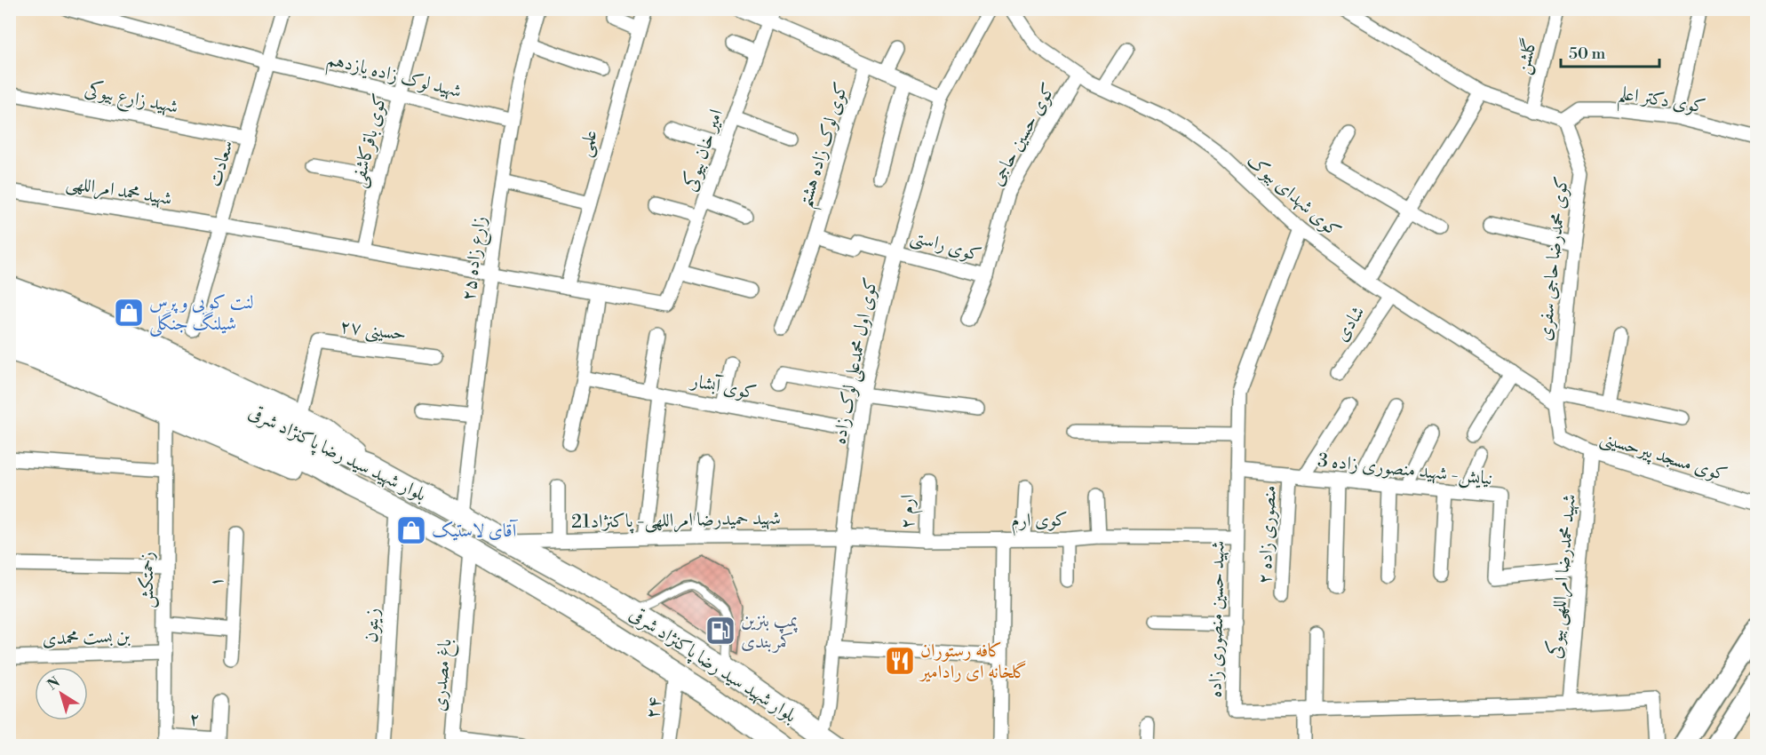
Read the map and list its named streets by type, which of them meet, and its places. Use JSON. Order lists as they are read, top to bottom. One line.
{"streets":{"main road":["بلوار شهید سید رضا پاکنژاد شرقی"],"street":["گلشن","شهید لوک زاده یازدهم","شهید زارع بیوکی","کوی دکتر اعلم","کوی حسین حاجی","کوی باقرکاشفی","علمی","کوی لوک زاده هشتم","امیر خان بیوکی","سعادت","شهید محمد امراللهی","کوی شهدای بیوک","کوی راستی","زارع زاده ۲۵","کوی محمدرضا حاجی سفری","شادی","حسینی ۲۷","کوی اول محمدعلی لوک زاده","کوی آبشار","کوی مسجد پیرحسینی","نیایش- شهید منصوری زاده 3","ارم ۲","شهید حمیدرضا امراللهی- پاکنژاد21","کوی ارم","منصوری زاده ۲","شهید محمدرضا امراللهی بیوکی","زحمتکش","۱","شهید حسین منصوری زاده","زیتون","بن بست محمدی","باغ مصدری","۲۴","۲"]},"crossings":[["شهید لوک زاده یازدهم","کوی باقرکاشفی"],["شهید لوک زاده یازدهم","سعادت"],["شهید لوک زاده یازدهم","زارع زاده ۲۵"],["شهید زارع بیوکی","سعادت"],["کوی دکتر اعلم","کوی محمدرضا حاجی سفری"],["کوی حسین حاجی","کوی شهدای بیوک"],["کوی حسین حاجی","کوی راستی"],["کوی باقرکاشفی","شهید محمد امراللهی"],["علمی","شهید محمد امراللهی"],["کوی لوک زاده هشتم","کوی راستی"],["کوی لوک زاده هشتم","کوی اول محمدعلی لوک زاده"],["امیر خان بیوکی","شهید محمد امراللهی"],["سعادت","شهید محمد امراللهی"],["شهید محمد امراللهی","زارع زاده ۲۵"],["کوی شهدای بیوک","کوی محمدرضا حاجی سفری"],["کوی شهدای بیوک","شادی"],["کوی شهدای بیوک","کوی مسجد پیرحسینی"],["کوی شهدای بیوک","شهید حسین منصوری زاده"],["کوی راستی","کوی اول محمدعلی لوک زاده"],["زارع زاده ۲۵","بلوار شهید سید رضا پاکنژاد شرقی"],["کوی محمدرضا حاجی سفری","کوی مسجد پیرحسینی"],["کوی اول محمدعلی لوک زاده","کوی آبشار"],["کوی اول محمدعلی لوک زاده","بلوار شهید سید رضا پاکنژاد شرقی"],["کوی اول محمدعلی لوک زاده","شهید حمیدرضا امراللهی- پاکنژاد21"],["کوی اول محمدعلی لوک زاده","کوی ارم"],["بلوار شهید سید رضا پاکنژاد شرقی","شهید حمیدرضا امراللهی- پاکنژاد21"],["بلوار شهید سید رضا پاکنژاد شرقی","زیتون"],["بلوار شهید سید رضا پاکنژاد شرقی","باغ مصدری"],["بلوار شهید سید رضا پاکنژاد شرقی","۲۴"],["کوی مسجد پیرحسینی","شهید محمدرضا امراللهی بیوکی"],["نیایش- شهید منصوری زاده 3","منصوری زاده ۲"],["نیایش- شهید منصوری زاده 3","شهید محمدرضا امراللهی بیوکی"],["نیایش- شهید منصوری زاده 3","شهید حسین منصوری زاده"],["ارم ۲","کوی ارم"],["شهید حمیدرضا امراللهی- پاکنژاد21","کوی ارم"],["کوی ارم","شهید حسین منصوری زاده"],["شهید محمدرضا امراللهی بیوکی","شهید حسین منصوری زاده"],["زحمتکش","بن بست محمدی"],["زحمتکش","۲"]],"places":{"shop":["لنت کوبی و پرس شیلنگ‌ جنگلی","آقای لاستیک"],"fuel station":["پمپ بنزین کمربندی"],"restaurant":["کافه رستوران گلخانه ای رادامیر"]},"scale_bar":"50 m","north":"top left"}
